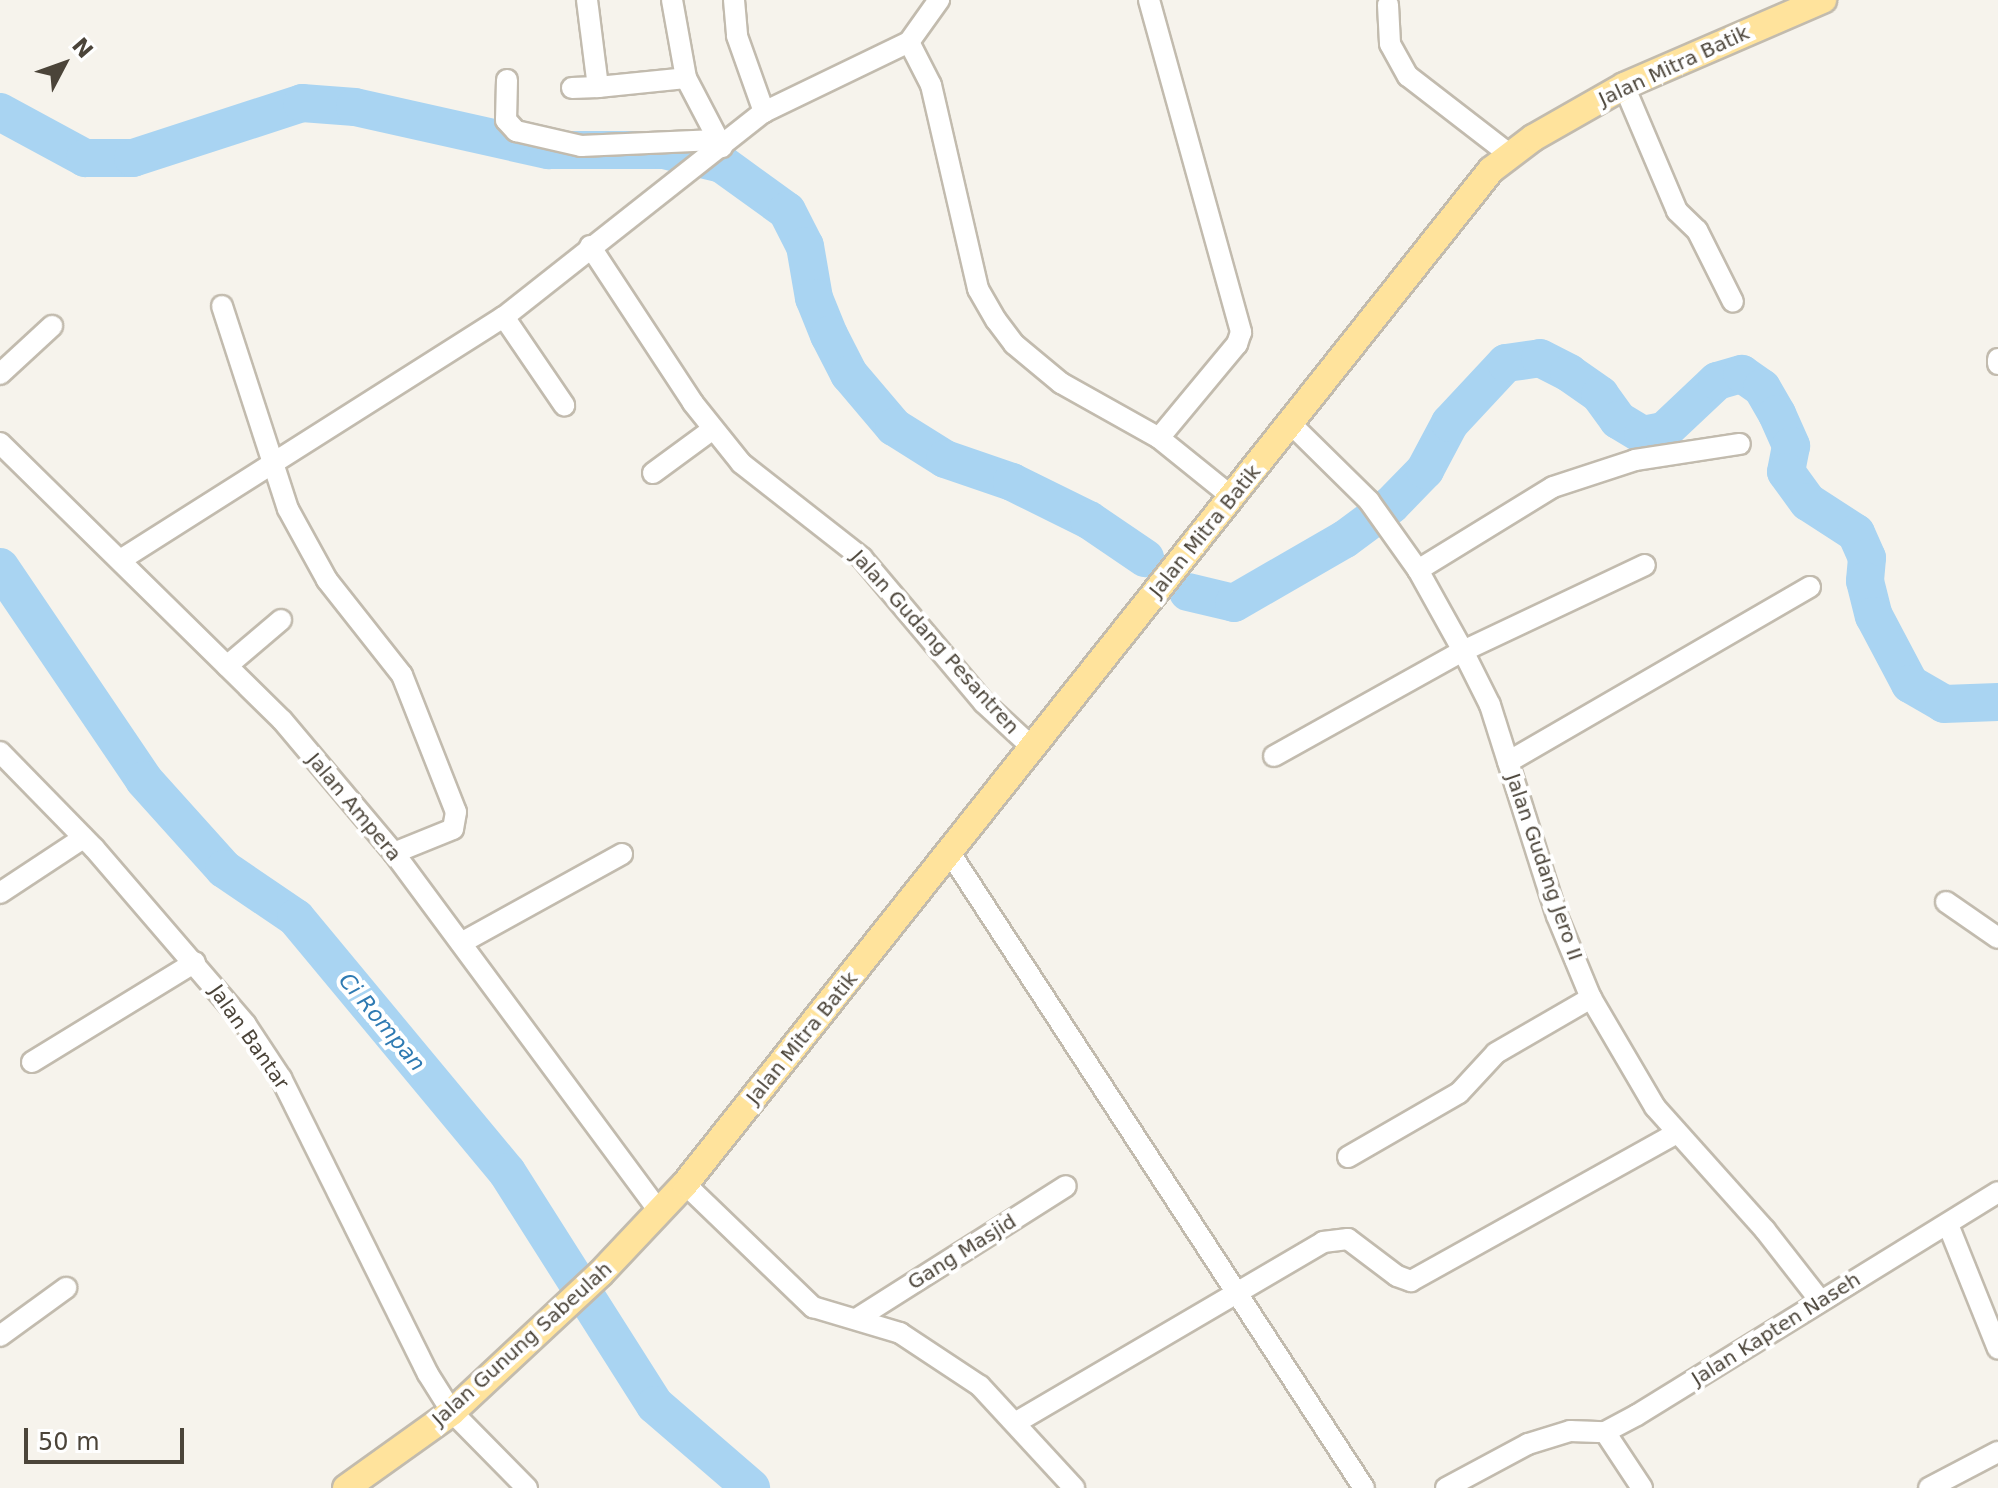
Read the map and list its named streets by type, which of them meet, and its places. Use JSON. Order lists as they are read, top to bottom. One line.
{"streets":{"main road":["Jalan Mitra Batik","Jalan Gunung Sabeulah"],"street":["Jalan Gudang Pesantren","Jalan Ampera","Jalan Gudang Jero II","Jalan Bantar","Gang Masjid","Jalan Kapten Naseh"]},"crossings":[["Jalan Mitra Batik","Jalan Gudang Pesantren"],["Jalan Mitra Batik","Jalan Gudang Jero II"],["Jalan Mitra Batik","Jalan Gunung Sabeulah"],["Jalan Ampera","Jalan Gunung Sabeulah"],["Jalan Gudang Jero II","Jalan Kapten Naseh"],["Jalan Bantar","Jalan Gunung Sabeulah"]],"water":["Ci Rompan"],"scale_bar":"50 m","north":"top right"}
